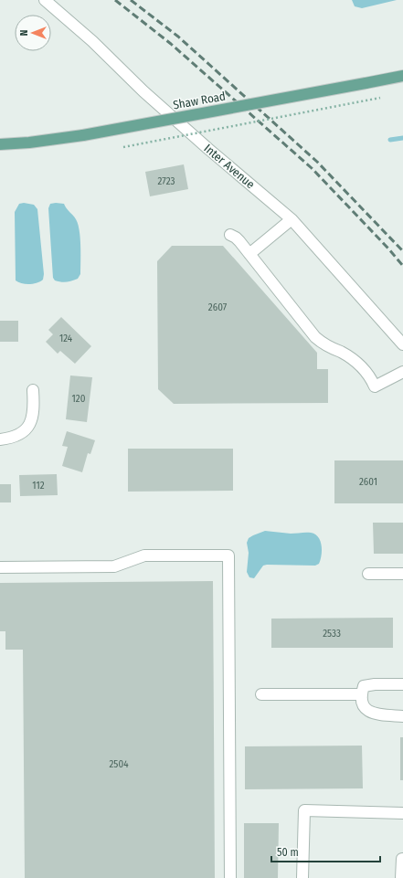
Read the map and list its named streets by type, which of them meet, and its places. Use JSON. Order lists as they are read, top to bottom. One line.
{"streets":{"main road":["Shaw Road"],"street":["Inter Avenue"]},"house_numbers":["2723","2607","124","120","2601","112","2533","2504"],"scale_bar":"50 m","north":"left"}
